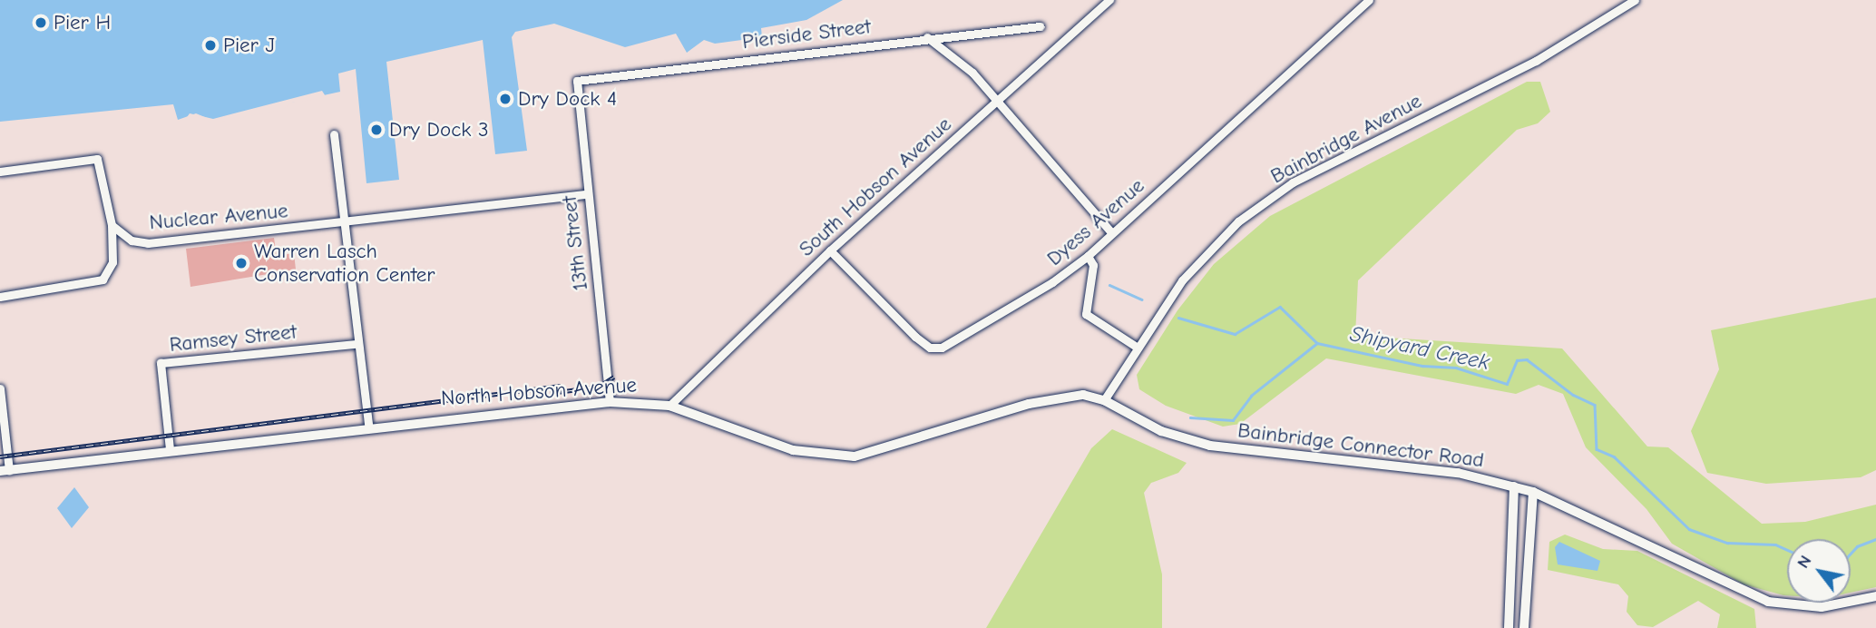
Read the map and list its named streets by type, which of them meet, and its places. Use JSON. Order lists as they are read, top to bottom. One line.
{"streets":{"street":["Pierside Street","Bainbridge Avenue","South Hobson Avenue","Nuclear Avenue","Dyess Avenue","13th Street","Ramsey Street","North Hobson Avenue","Bainbridge Connector Road"]},"crossings":[["Pierside Street","13th Street"],["Bainbridge Avenue","North Hobson Avenue"],["Bainbridge Avenue","Bainbridge Connector Road"],["South Hobson Avenue","Dyess Avenue"],["South Hobson Avenue","North Hobson Avenue"],["13th Street","North Hobson Avenue"],["Ramsey Street","North Hobson Avenue"],["North Hobson Avenue","Bainbridge Connector Road"]],"water":["Shipyard Creek"],"places":["Pier H","Pier J","Dry Dock 4","Dry Dock 3","Warren Lasch Conservation Center"],"north":"top left"}
